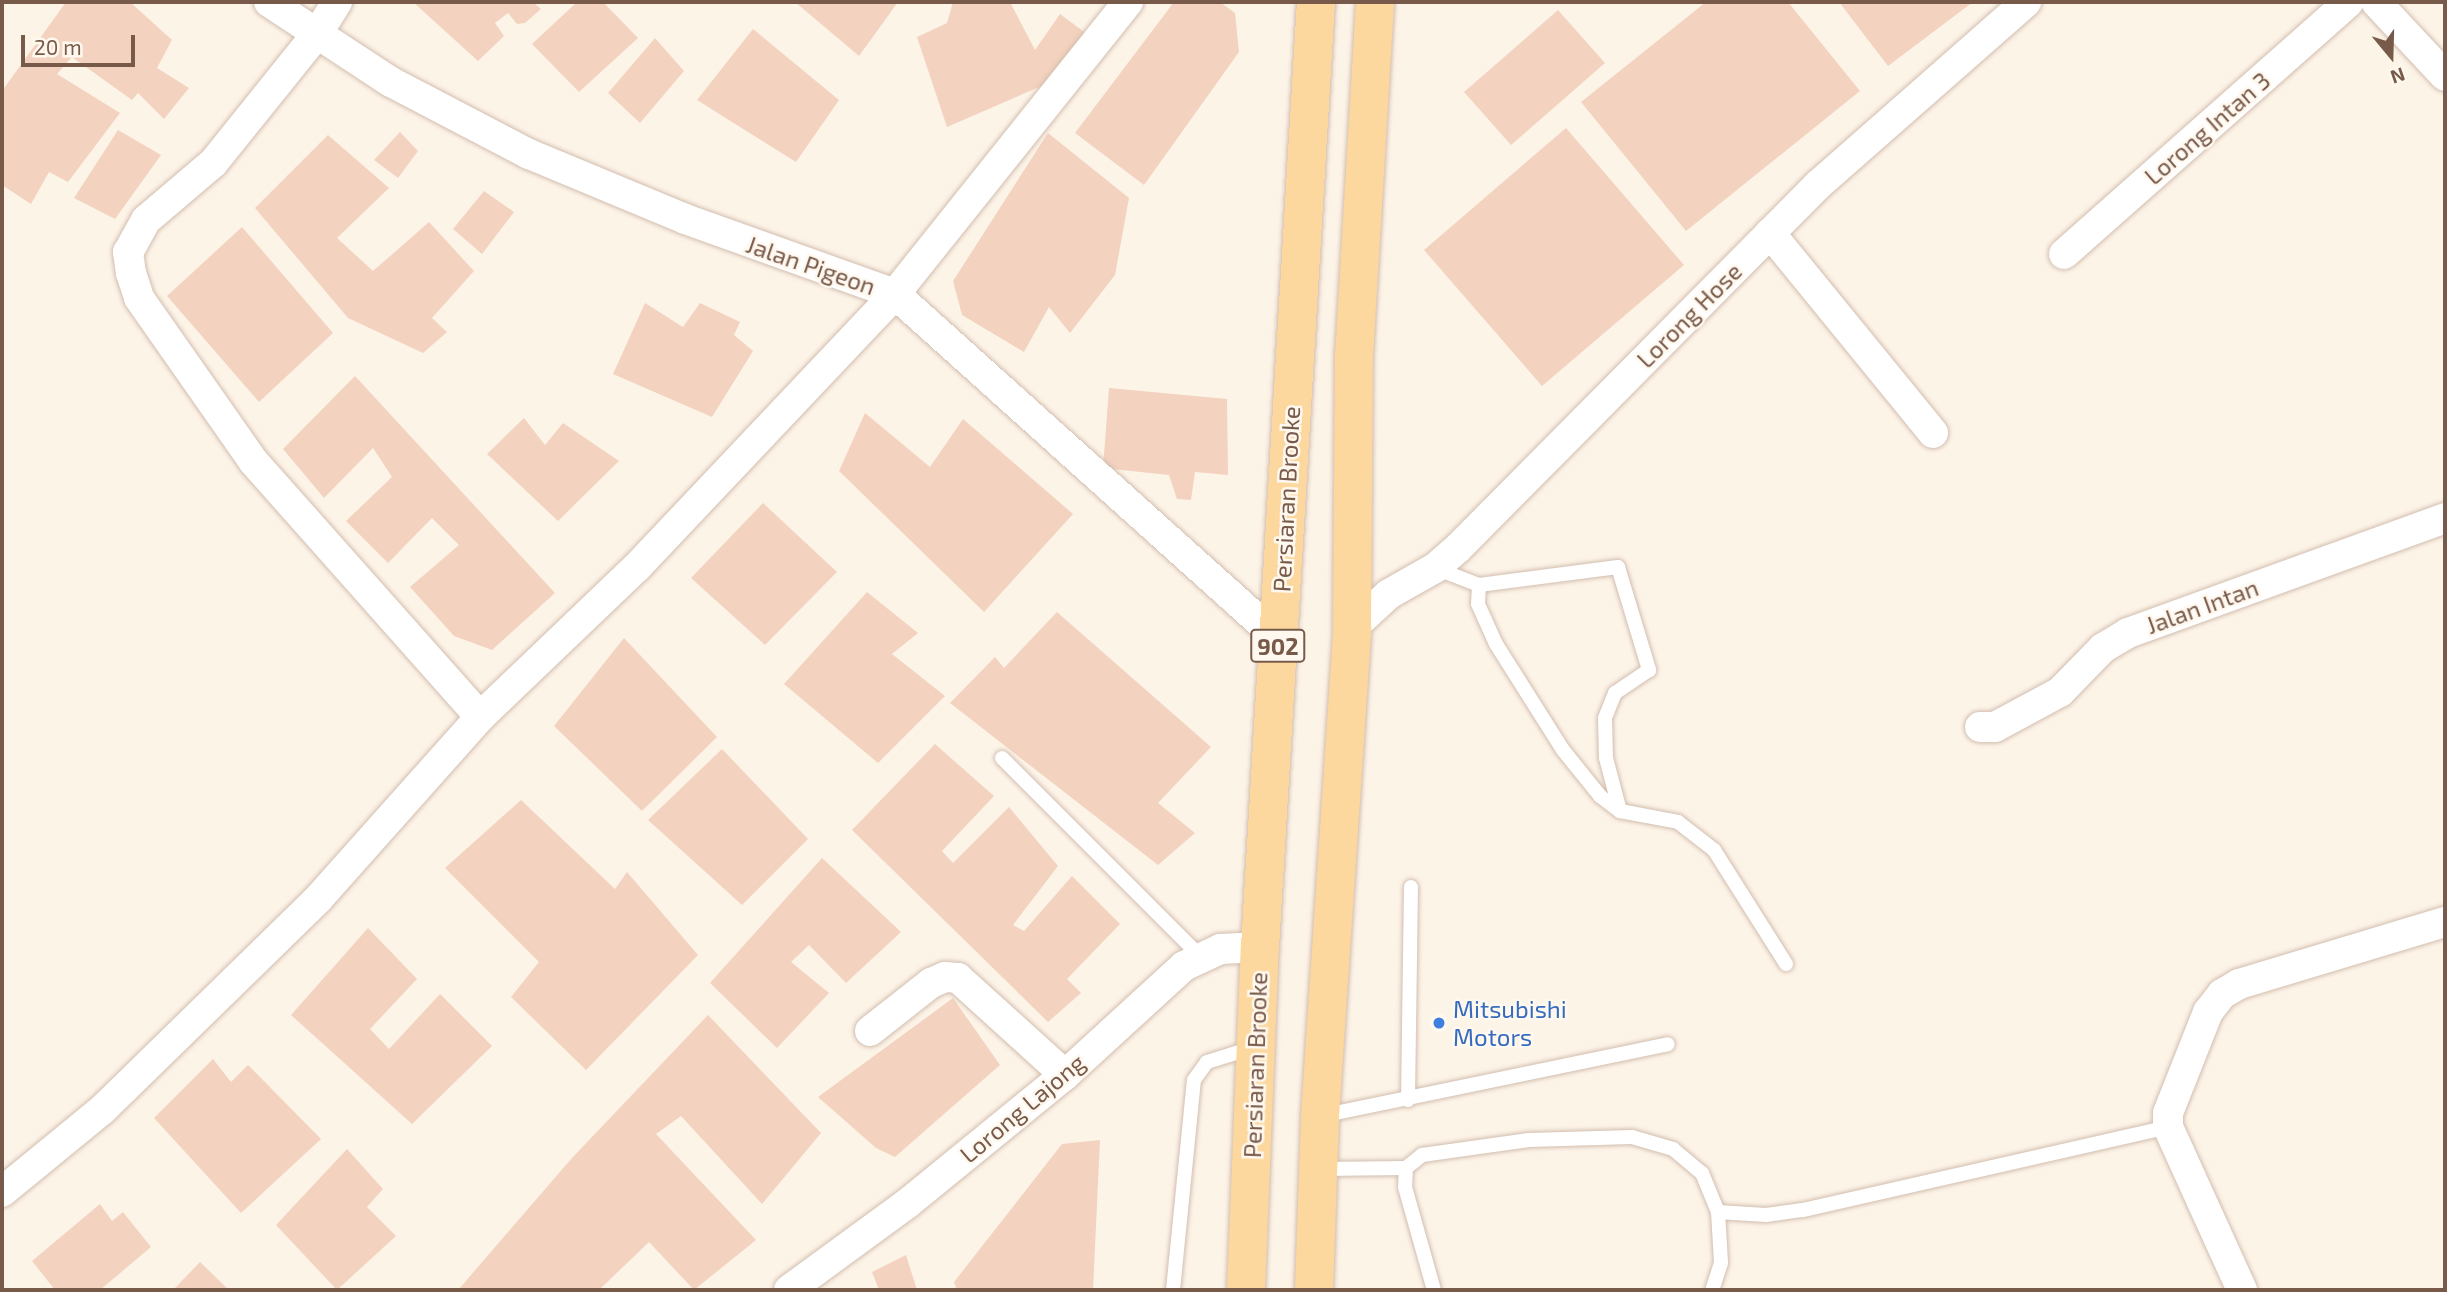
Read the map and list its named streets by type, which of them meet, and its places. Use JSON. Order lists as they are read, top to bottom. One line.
{"streets":{"main road":["Persiaran Brooke","902"],"street":["Lorong Intan 3","Jalan Pigeon","Lorong Hose","Jalan Intan","Lorong Lajong"]},"crossings":[["Jalan Pigeon","Persiaran Brooke"]],"places":["Mitsubishi Motors"],"scale_bar":"20 m","north":"bottom"}
